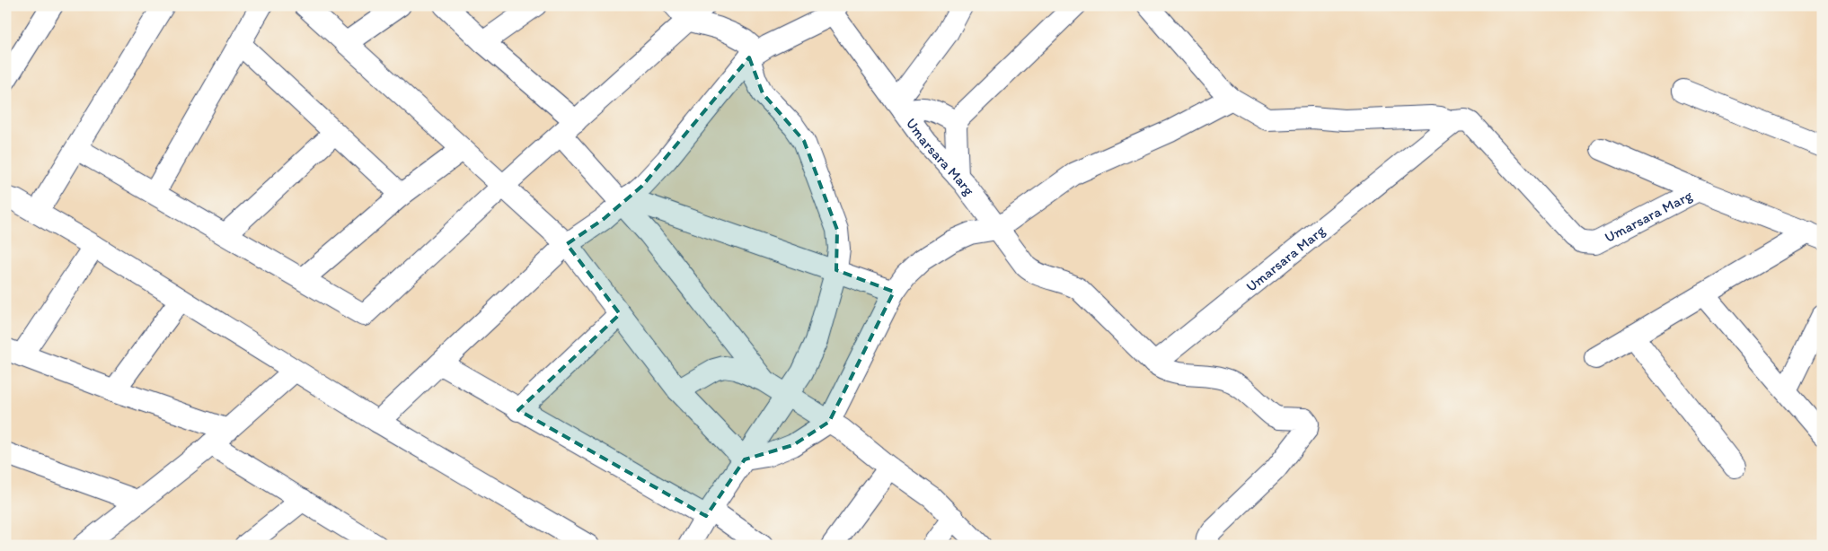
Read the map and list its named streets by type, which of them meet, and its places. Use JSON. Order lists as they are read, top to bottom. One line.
{"streets":{"street":["Umarsara Marg"]}}
